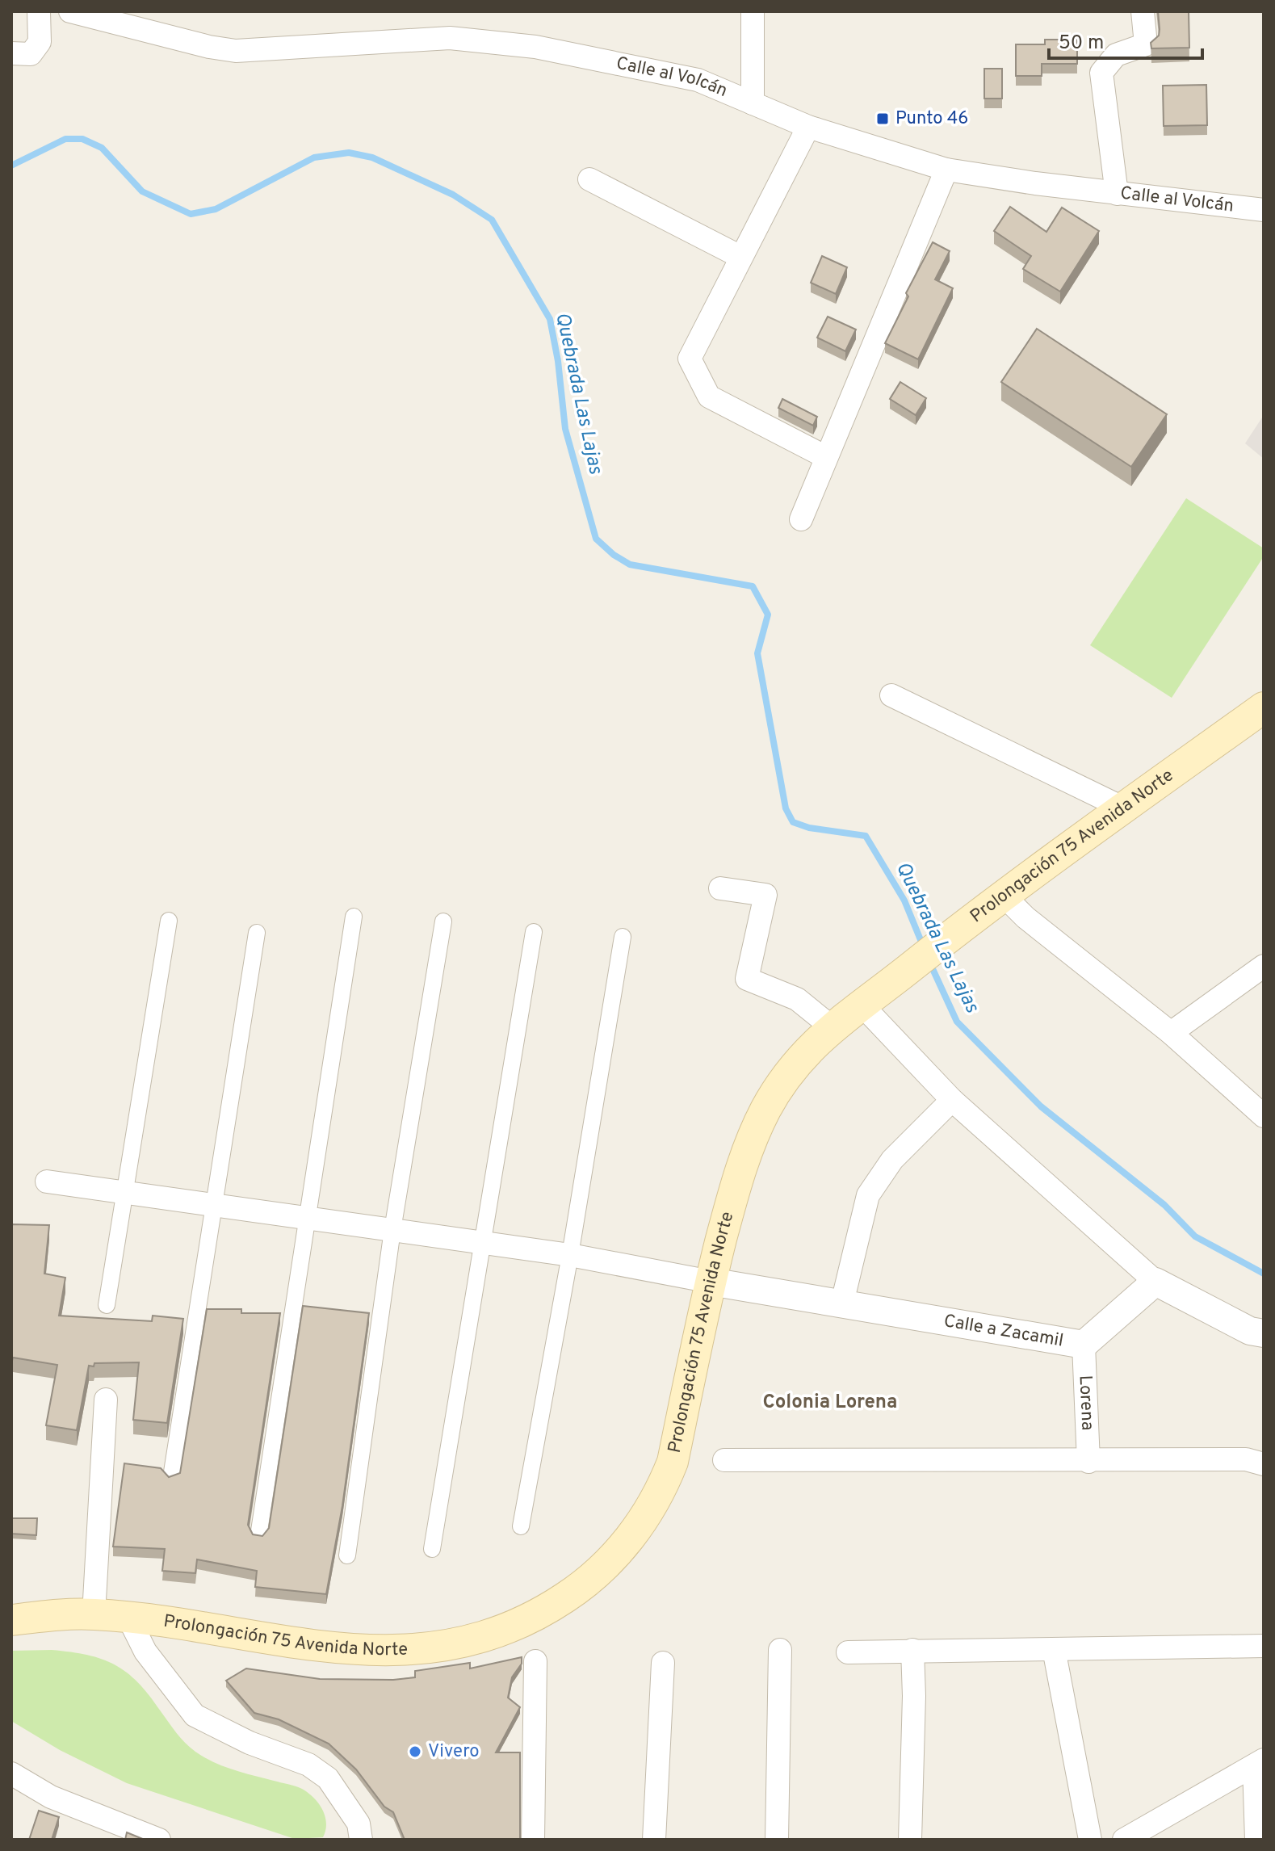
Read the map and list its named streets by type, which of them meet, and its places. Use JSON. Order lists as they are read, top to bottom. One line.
{"streets":{"main road":["Prolongación 75 Avenida Norte"],"street":["Calle al Volcán","Calle a Zacamil","Lorena"]},"crossings":[["Prolongación 75 Avenida Norte","Calle a Zacamil"],["Calle a Zacamil","Lorena"]],"districts":["Colonia Lorena"],"water":["Quebrada Las Lajas"],"places":{"transit":["Punto 46"],"other":["Vivero"]},"scale_bar":"50 m"}
